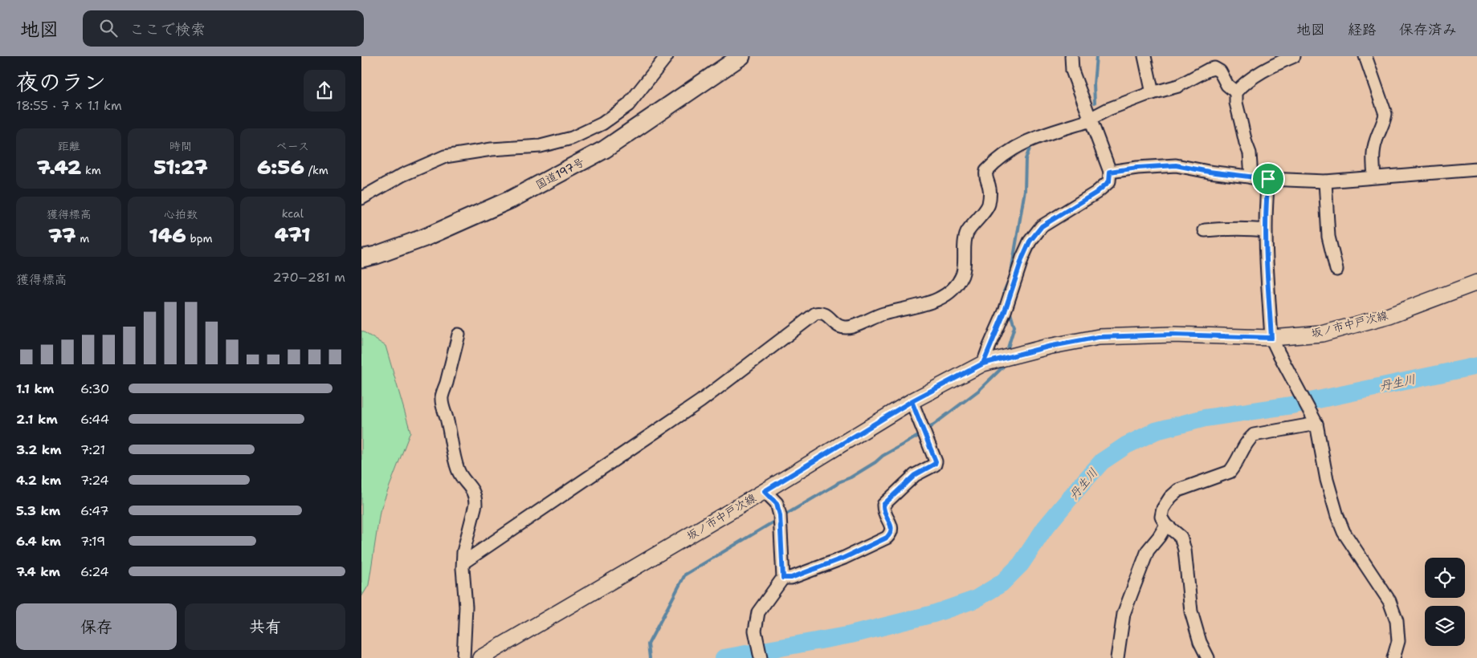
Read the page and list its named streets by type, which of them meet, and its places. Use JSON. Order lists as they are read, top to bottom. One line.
{"streets":{"highway":["国道197号"],"main road":["坂ノ市中戸次線"]},"water":["丹生川"],"page":{"header":"地図","search":"ここで検索","nav":["地図","経路","保存済み"],"heading":["夜のラン","18:55 · 7 × 1.1 km"],"stats":[["距離","7.42 km"],["時間","51:27"],["ペース","6:56 /km"],["獲得標高","77 m"],["心拍数","146 bpm"],["kcal","471"]],"chart":["獲得標高","270–281 m"],"list":[{"name":"1.1 km","note":"6:30"},{"name":"2.1 km","note":"6:44"},{"name":"3.2 km","note":"7:21"},{"name":"4.2 km","note":"7:24"},{"name":"5.3 km","note":"6:47"},{"name":"6.4 km","note":"7:19"},{"name":"7.4 km","note":"6:24"}],"buttons":["保存","共有"]}}
